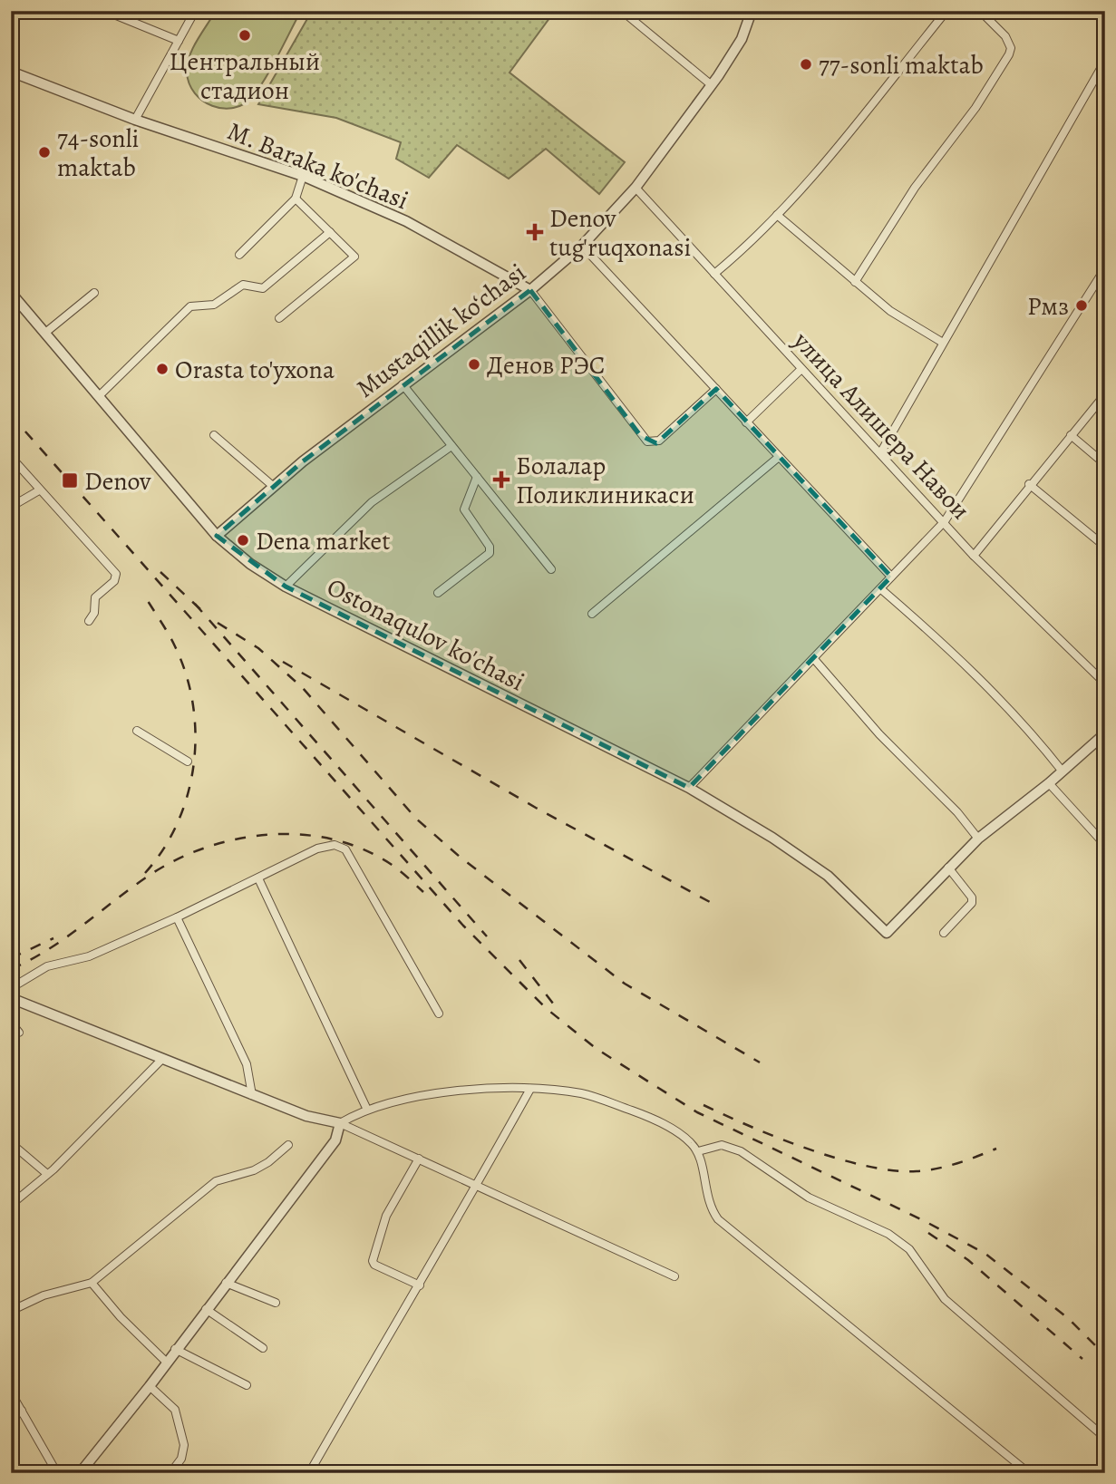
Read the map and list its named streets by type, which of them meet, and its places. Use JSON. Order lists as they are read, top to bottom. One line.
{"streets":{"street":["M. Baraka ko'chasi","Mustaqillik ko‘chasi","улица Алишера Навои","Ostonaqulov ko'chasi"]},"crossings":[["M. Baraka ko'chasi","Mustaqillik ko‘chasi"],["Mustaqillik ko‘chasi","улица Алишера Навои"],["Mustaqillik ko‘chasi","Ostonaqulov ko'chasi"]],"places":{"other":["Центральный стадион","77-sonli maktab","74-sonli maktab","Рмз","Денов РЭС","Orasta to'yxona","Dena market"],"health":["Denov tug'ruqxonasi","Болалар Поликлиникаси"],"transit":["Denov"]}}
